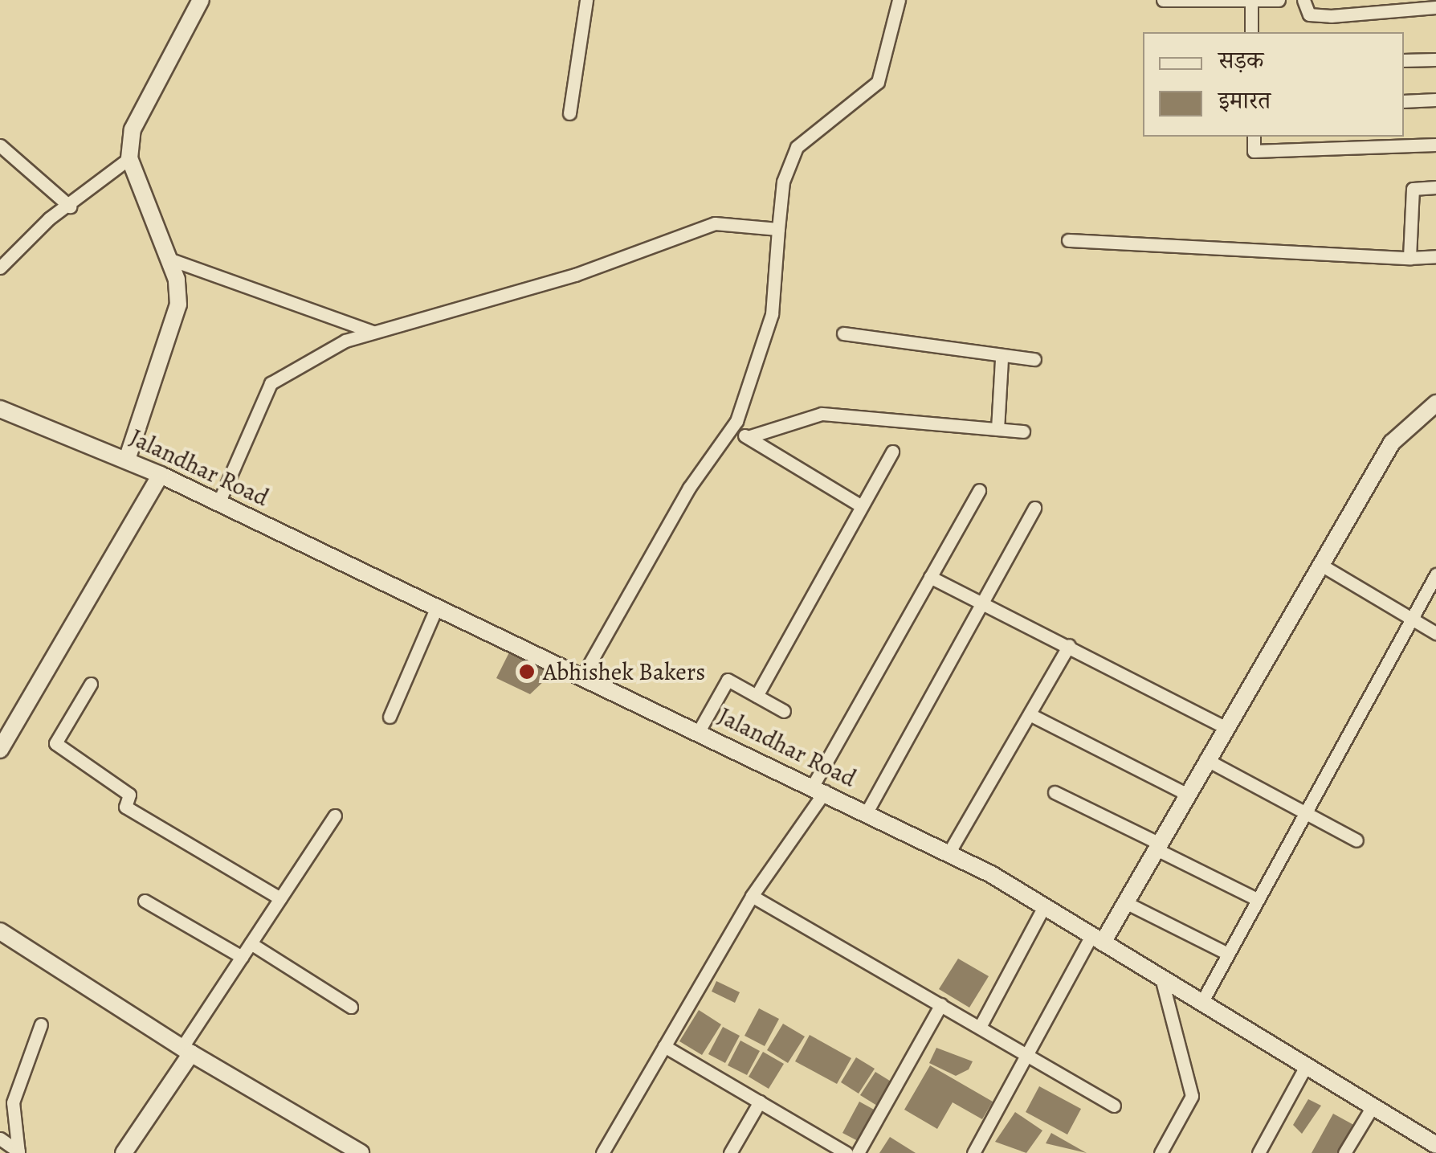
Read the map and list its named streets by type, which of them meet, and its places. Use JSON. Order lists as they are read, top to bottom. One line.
{"streets":{"main road":["Jalandhar Road"]},"places":["Abhishek Bakers"],"legend":["सड़क","इमारत"]}
